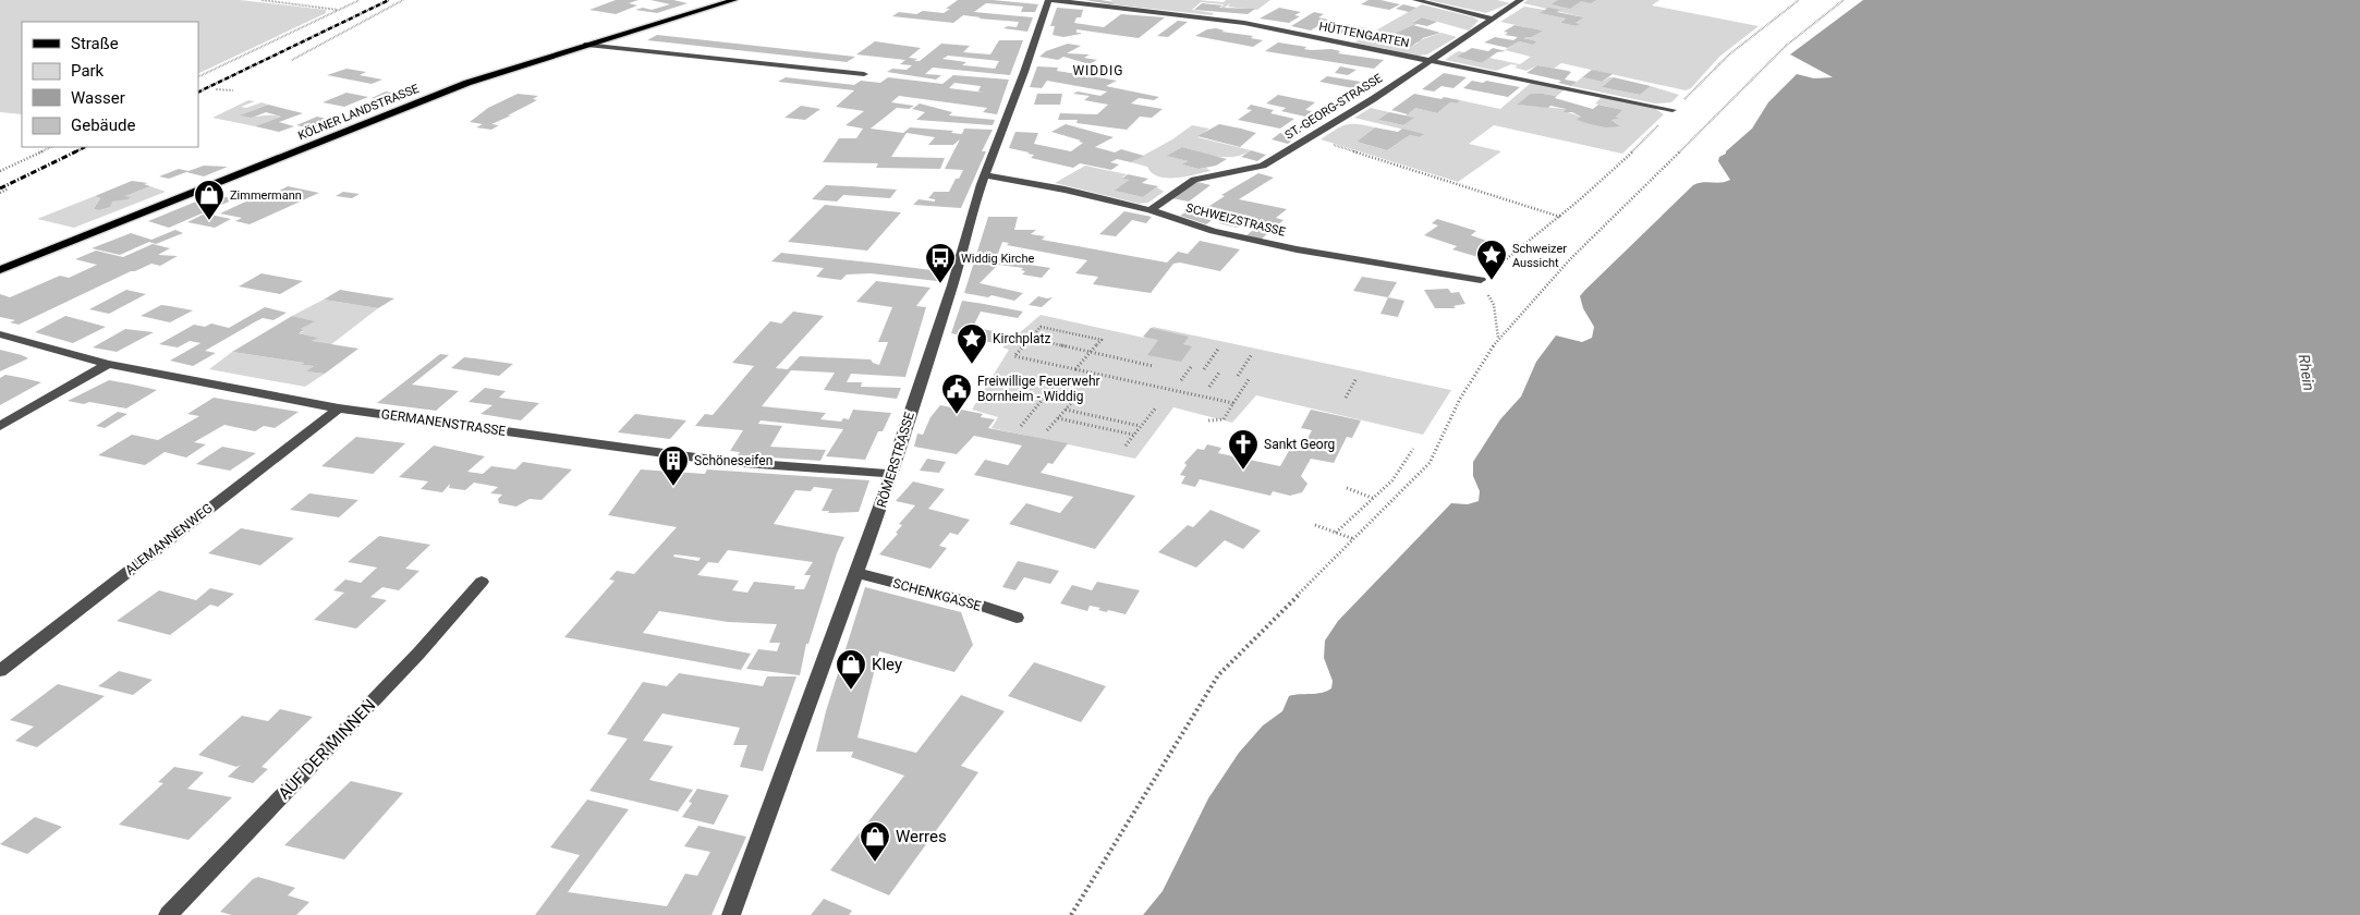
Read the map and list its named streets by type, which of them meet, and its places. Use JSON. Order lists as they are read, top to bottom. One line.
{"streets":{"main road":["KÖLNER LANDSTRASSE"],"street":["HÜTTENGARTEN","ST.-GEORG-STRASSE","SCHWEIZSTRASSE","GERMANENSTRASSE","RÖMERSTRASSE","ALEMANNENWEG","SCHENKGASSE","AUF DER MINNEN"]},"crossings":[["HÜTTENGARTEN","ST.-GEORG-STRASSE"],["HÜTTENGARTEN","RÖMERSTRASSE"],["ST.-GEORG-STRASSE","SCHWEIZSTRASSE"],["SCHWEIZSTRASSE","RÖMERSTRASSE"],["GERMANENSTRASSE","RÖMERSTRASSE"],["GERMANENSTRASSE","ALEMANNENWEG"],["RÖMERSTRASSE","SCHENKGASSE"]],"districts":["WIDDIG"],"water":["Rhein"],"places":{"shop":["Zimmermann","Kley","Werres"],"place":["Schweizer Aussicht","Kirchplatz"],"bus stop":["Widdig Kirche"],"public building":["Freiwillige Feuerwehr Bornheim - Widdig"],"church":["Sankt Georg"],"building":["Schöneseifen"]},"legend":["Straße","Park","Wasser","Gebäude"]}
